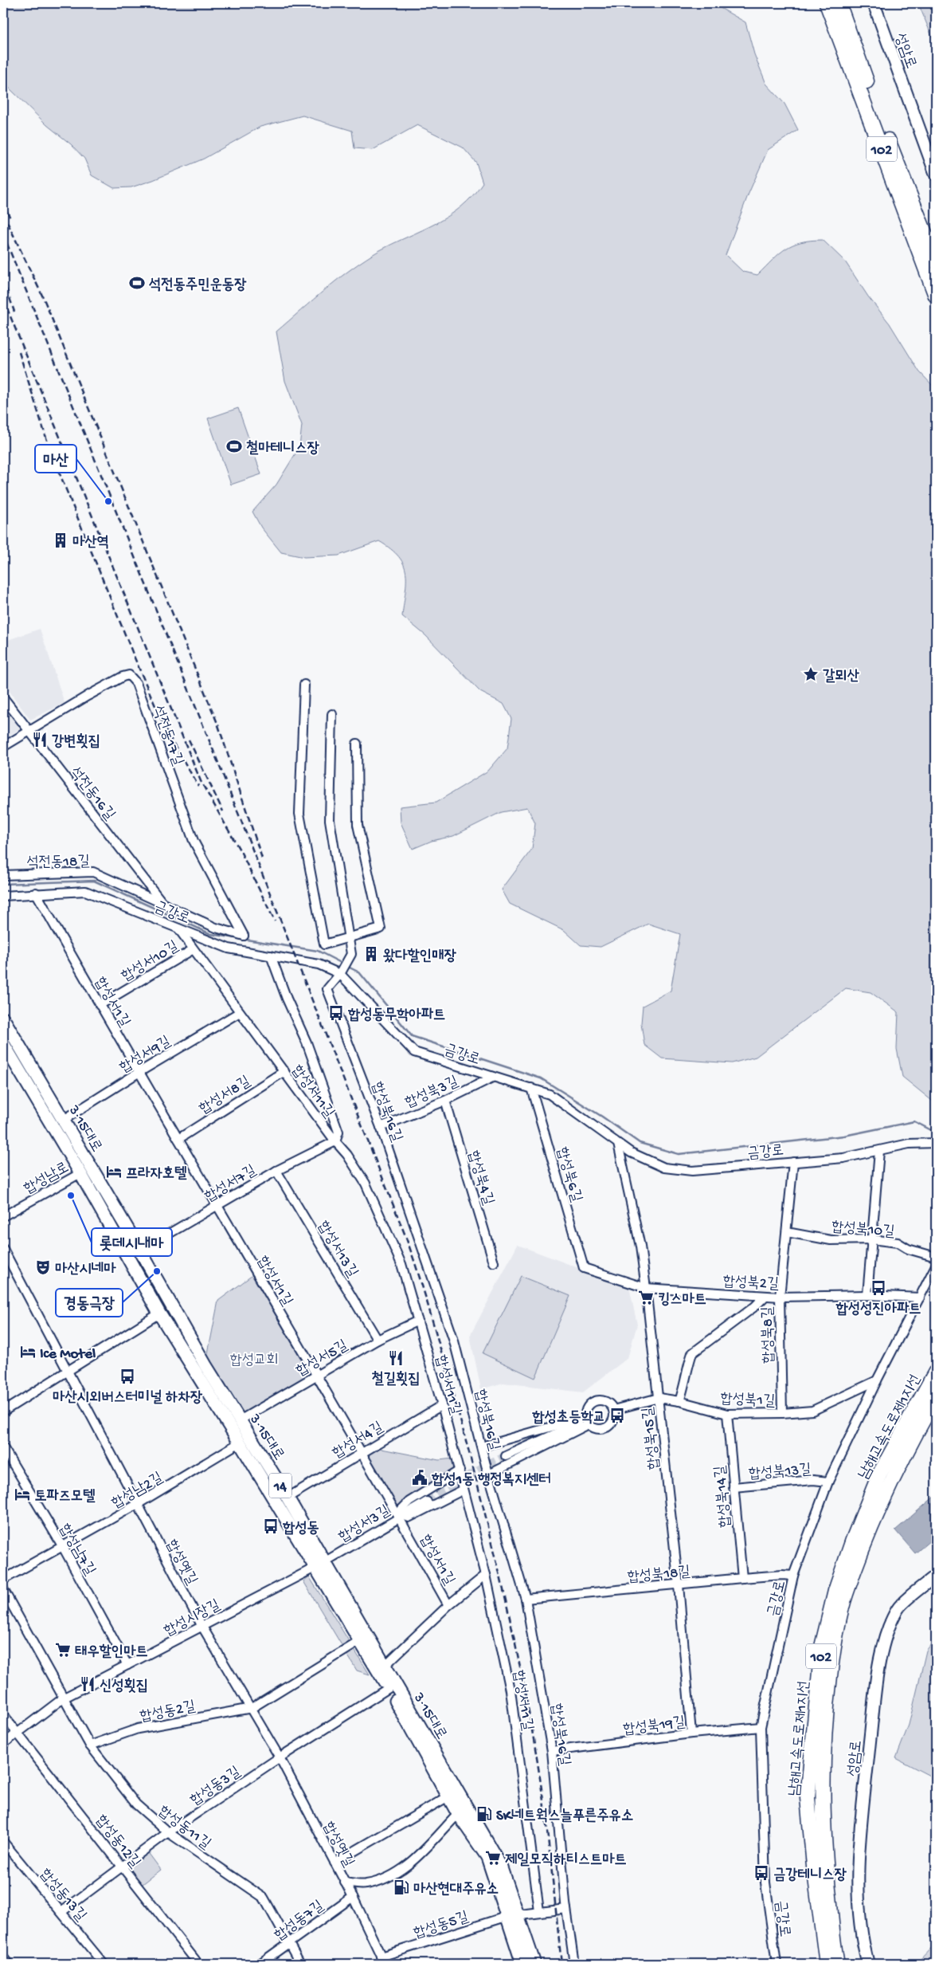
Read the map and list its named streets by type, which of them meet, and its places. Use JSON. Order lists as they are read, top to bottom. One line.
{"streets":{"highway":["102","남해고속도로제1지선"],"main road":["성암로","3·15대로","14"],"street":["석전동17길","석전동16길","석전동18길","금강로","합성서10길","합성서1길","합성서9길","합성서11길","합성북3길","합성서8길","합성북16길","합성북6길","합성남로","합성북4길","합성서7길","합성북10길","합성서13길","합성북2길","합성북8길","합성서5길","합성북1길","합성서4길","합성북15길","합성북13길","합성남2길","합성북14길","합성서3길","합성남7길","합성옛길","합성북18길","합성시장길","합성동2길","합성북19길","합성동3길","합성동11길","합성동12길","합성동13길","합성동7길","합성동5길"]},"crossings":[["석전동17길","석전동16길"],["석전동17길","석전동18길"],["석전동16길","석전동18길"],["금강로","합성서1길"],["금강로","합성서11길"],["금강로","합성북3길"],["금강로","합성북16길"],["금강로","합성북6길"],["금강로","합성북2길"],["금강로","합성북8길"],["금강로","합성북1길"],["금강로","합성북15길"],["금강로","합성북13길"],["금강로","합성북18길"],["금강로","합성북19길"],["합성서10길","합성서1길"],["합성서10길","합성서11길"],["합성서1길","합성서9길"],["합성서1길","합성서8길"],["합성서1길","3·15대로"],["합성서1길","합성서7길"],["합성서1길","합성서5길"],["합성서1길","합성서4길"],["합성서1길","합성서3길"],["합성서9길","합성서11길"],["합성서9길","3·15대로"],["합성서11길","합성서8길"],["합성서11길","합성서7길"],["합성서11길","합성서5길"],["합성서11길","합성서4길"],["합성서11길","합성동5길"],["합성북3길","합성북16길"],["합성북3길","합성북4길"],["합성북16길","합성북18길"],["합성북16길","합성북19길"],["합성북16길","합성동5길"],["3·15대로","합성남로"],["3·15대로","합성서7길"],["3·15대로","합성서5길"],["3·15대로","합성서4길"],["3·15대로","합성남2길"],["3·15대로","합성서3길"],["3·15대로","합성옛길"],["3·15대로","합성시장길"],["3·15대로","합성동3길"],["3·15대로","합성동5길"],["합성북6길","합성북2길"],["합성서7길","합성서13길"],["합성북10길","합성북8길"],["합성서13길","합성서5길"],["합성북2길","합성북8길"],["합성북2길","합성북15길"],["합성북8길","합성북1길"],["합성북1길","합성북15길"],["합성북1길","합성북14길"],["합성북15길","합성북18길"],["합성북15길","합성북19길"],["합성북13길","합성북14길"],["합성남2길","합성남7길"],["합성남2길","합성옛길"],["합성북14길","합성북18길"],["합성서3길","합성시장길"],["합성남7길","합성시장길"],["합성옛길","합성시장길"],["합성옛길","합성동2길"],["합성옛길","합성동3길"],["합성옛길","합성동7길"],["합성옛길","합성동5길"],["합성시장길","합성동11길"],["합성시장길","합성동12길"],["합성동2길","합성동11길"],["합성동3길","합성동11길"],["합성동3길","합성동12길"],["합성동3길","합성동13길"],["합성동11길","합성동7길"]],"parks":["합성교회"],"places":{"sports":["석전동주민운동장","철마테니스장"],"other":["마산","롯데시내마","경동극장"],"building":["마산역","왔다할인매장"],"place":["갈뫼산"],"restaurant":["강변횟집","철길횟집","신성횟집"],"bus stop":["합성동무학아파트","합성성진아파트","마산시외버스터미널 하차장","합성초등학교","합성동","금강테니스장"],"hotel":["프라자호텔","Ice Motel","토파즈모텔"],"theatre":["마산시네마"],"supermarket":["킹스마트","태우할인마트","제일모직하티스트마트"],"public building":["합성1동 행정복지센터"],"fuel station":["SK네트웍스늘푸른주유소","마산현대주유소"]}}
